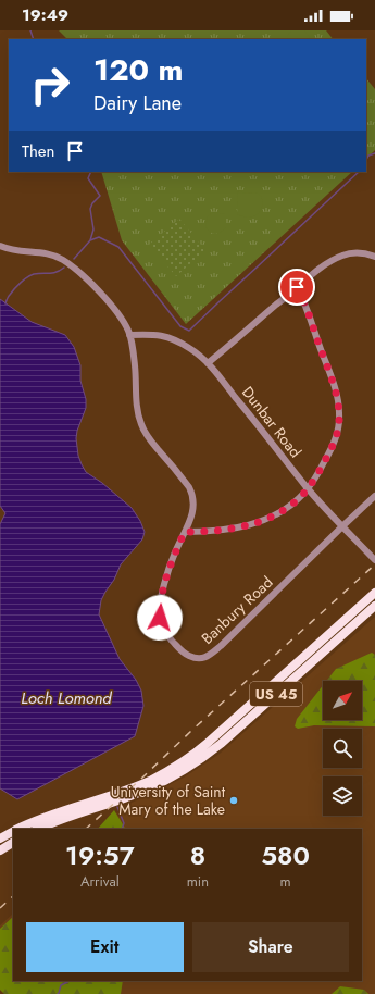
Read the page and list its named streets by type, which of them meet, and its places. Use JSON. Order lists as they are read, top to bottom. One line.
{"streets":{"main road":["US 45"],"street":["Dunbar Road","Banbury Road"]},"crossings":[["Dunbar Road","Banbury Road"]],"water":["Loch Lomond"],"places":["University of Saint Mary of the Lake"],"north":"top right","page":{"status":"19:49","turn":["120 m","Dairy Lane"],"then":"Then","eta":["19:57","Arrival","8","min","580","m"],"buttons":["Exit","Share"]}}
